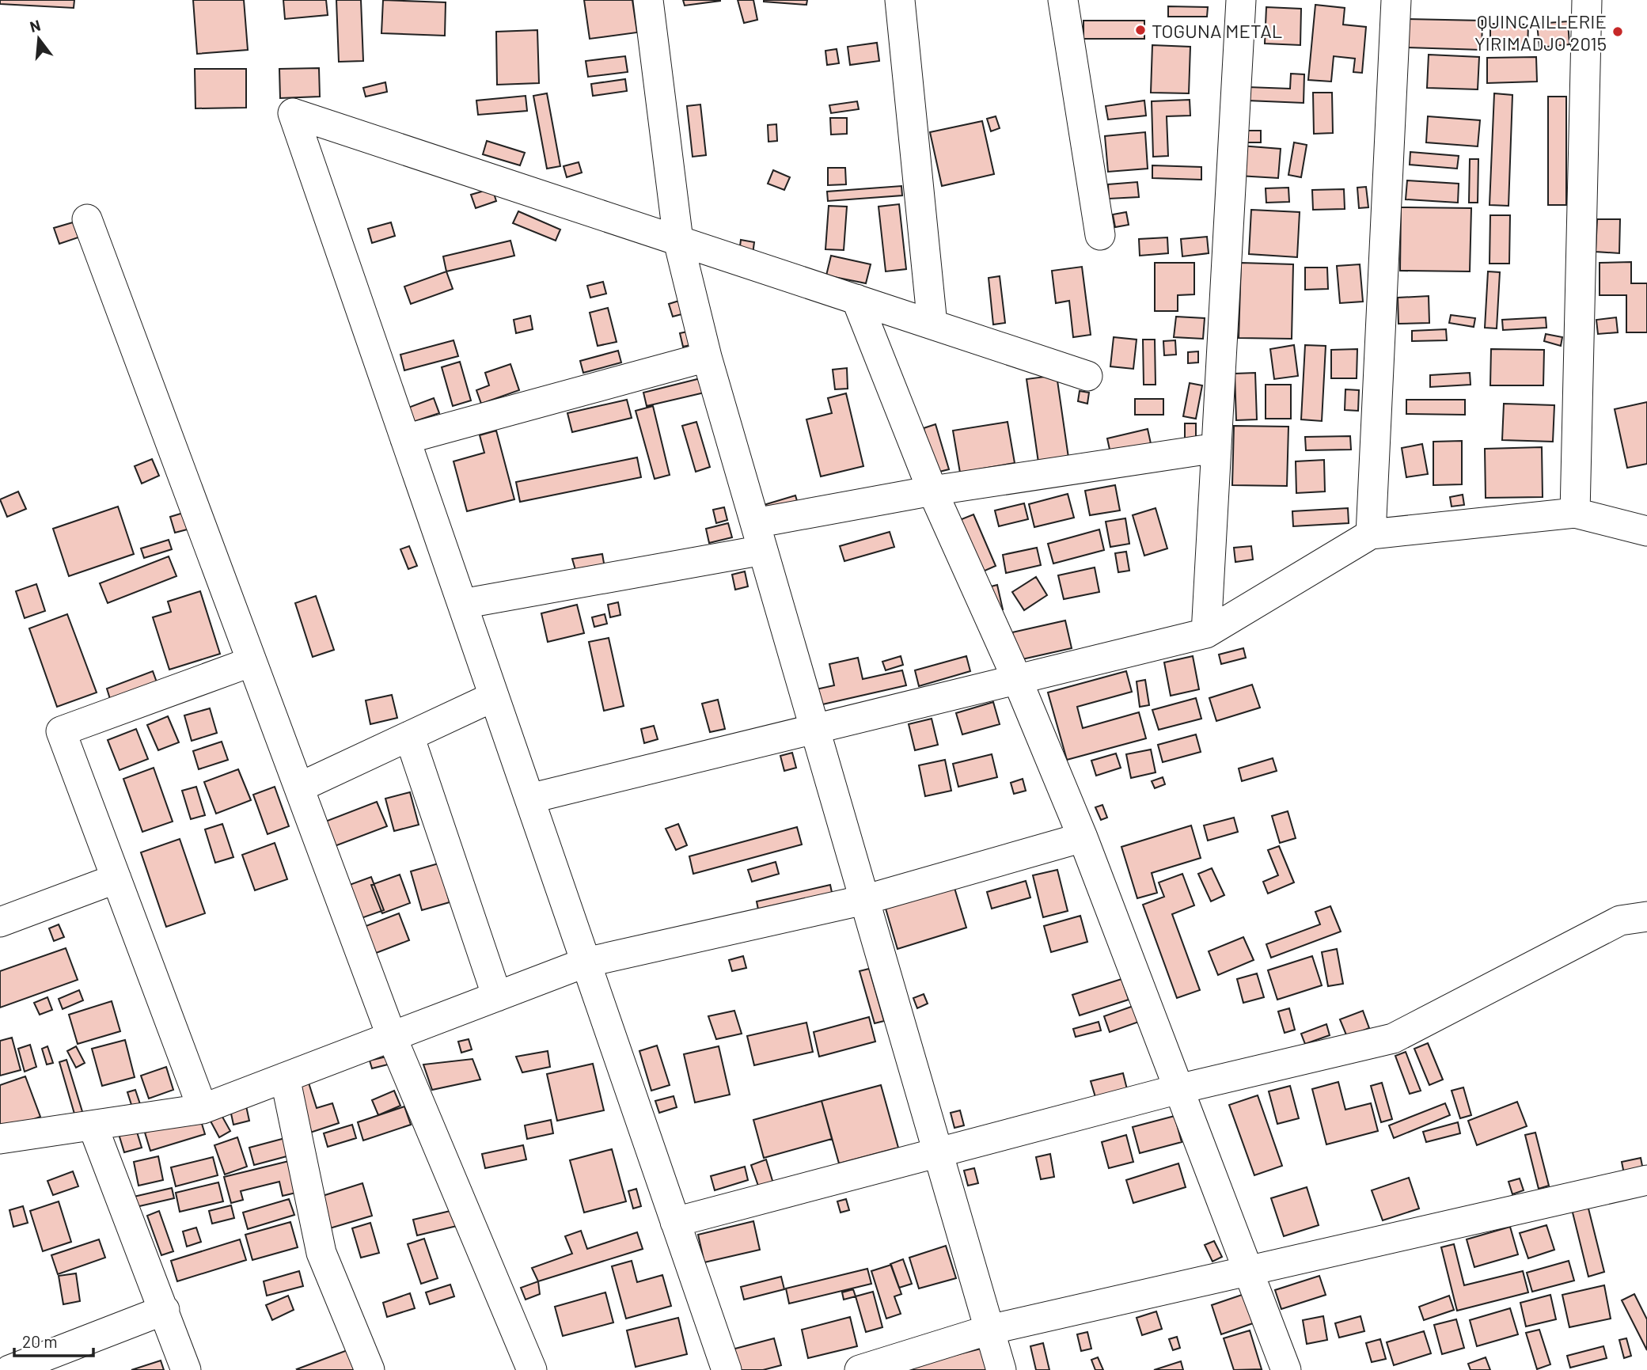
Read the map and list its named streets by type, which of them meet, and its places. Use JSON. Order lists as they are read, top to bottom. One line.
{"places":["TOGUNA METAL","QUINCAILLERIE YIRIMADJO 2015"],"scale_bar":"20 m","north":"top"}
